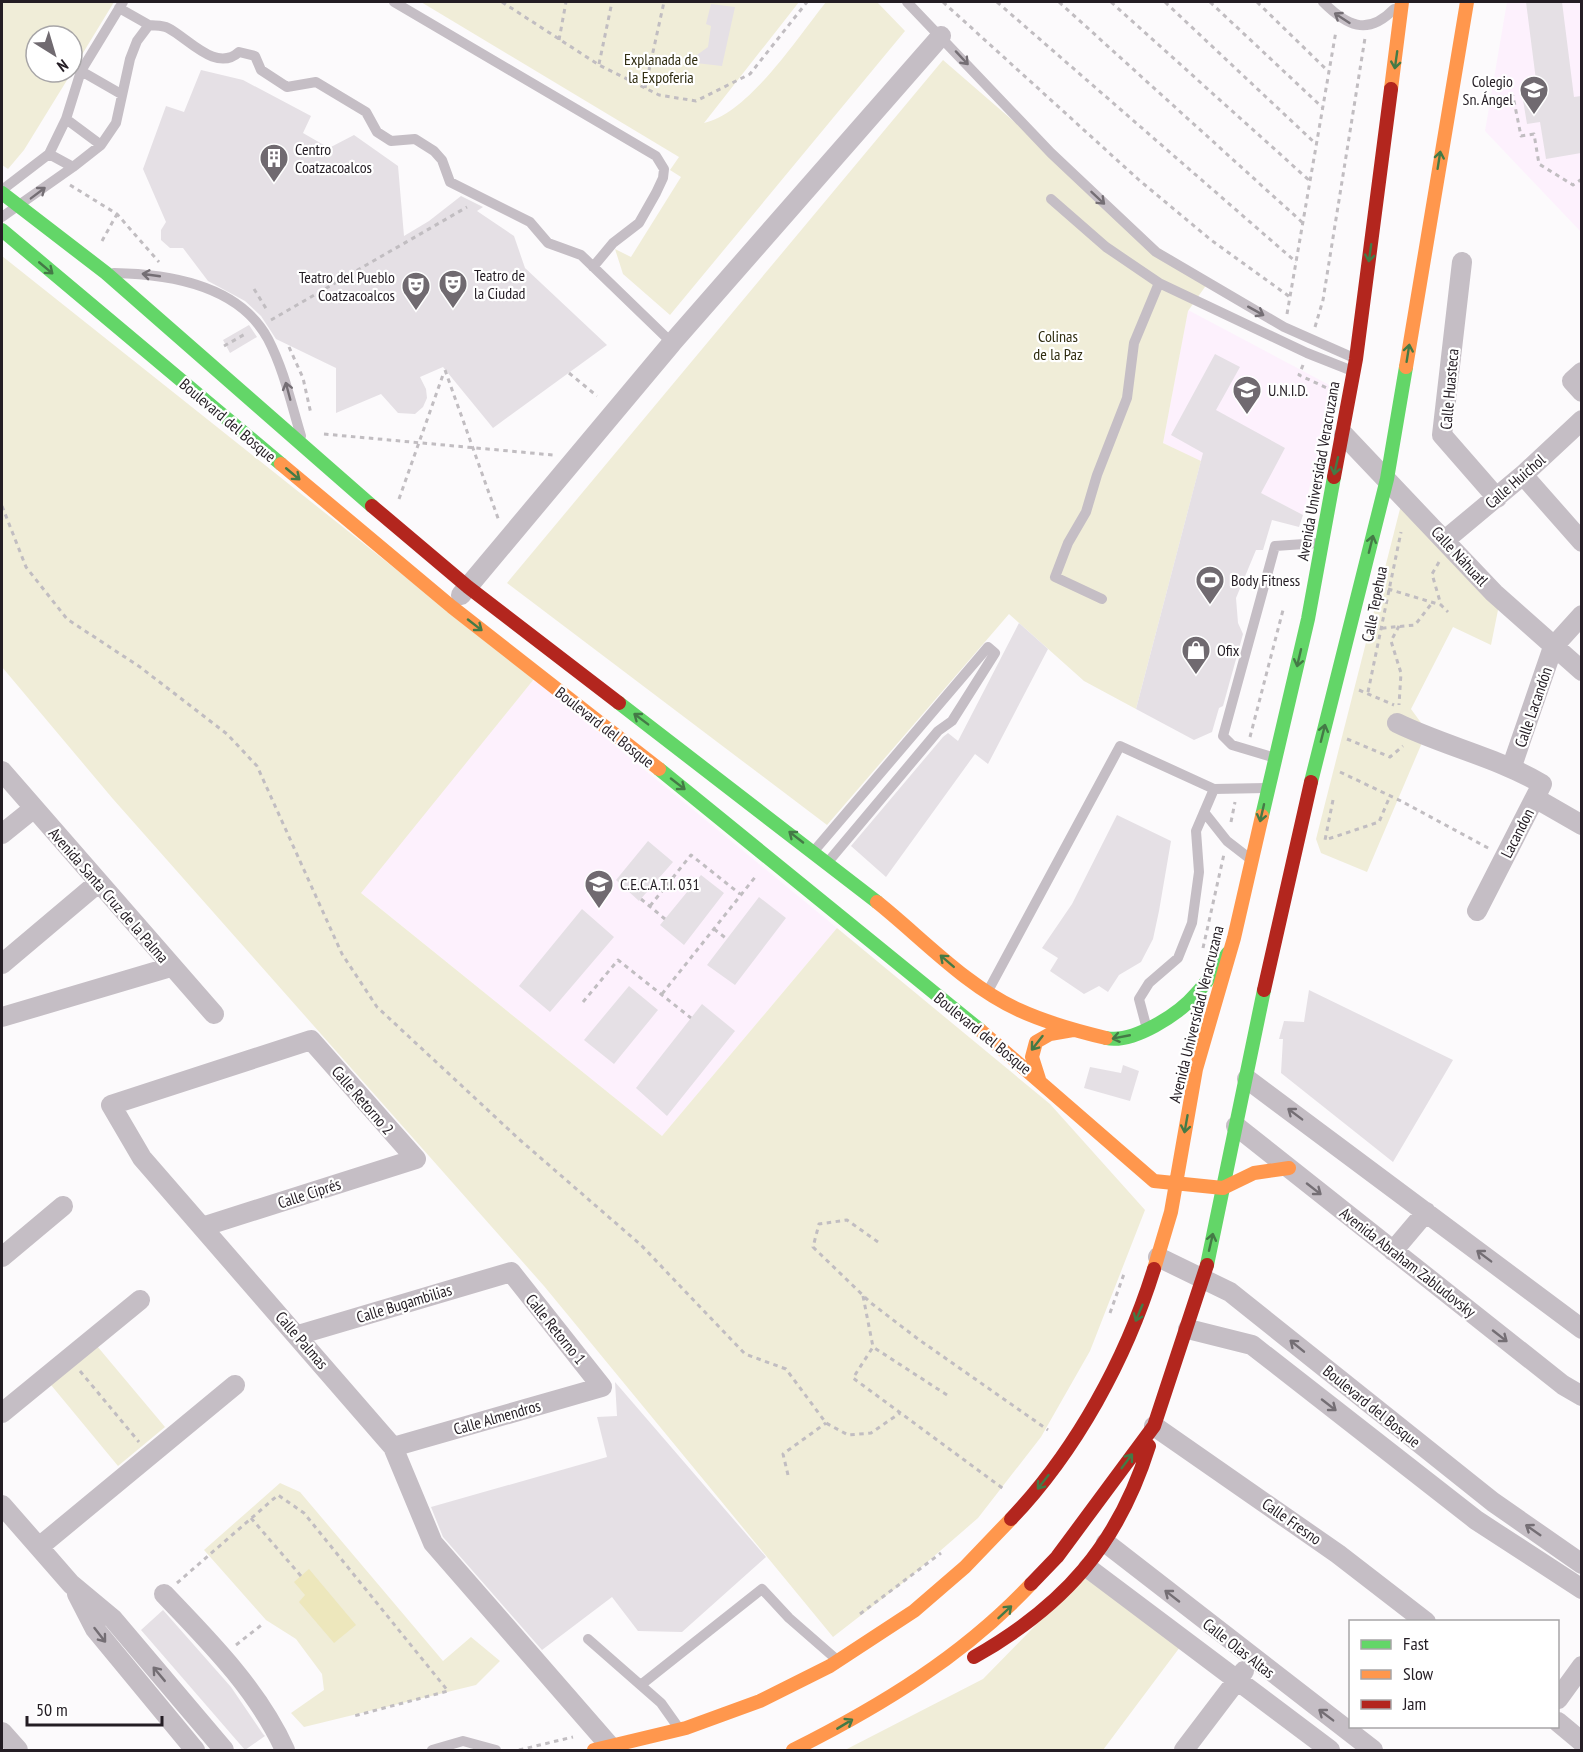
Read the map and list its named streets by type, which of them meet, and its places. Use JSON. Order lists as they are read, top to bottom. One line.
{"streets":{"main road":["Boulevard del Bosque","Avenida Universidad Veracruzana"],"street":["Calle Huasteca","Calle Huichol","Calle Náhuatl","Calle Lacandón","Lacandon","Avenida Santa Cruz de la Palma","Calle Retorno 2","Calle Ciprés","Avenida Abraham Zabludovsky","Calle Bugambilias","Calle Retorno 1","Calle Palmas","Calle Almendros","Calle Fresno","Calle Olas Altas"],"path":["Calle Tepehua"]},"crossings":[["Calle Huasteca","Calle Huichol"],["Boulevard del Bosque","Avenida Universidad Veracruzana"],["Avenida Universidad Veracruzana","Calle Náhuatl"],["Avenida Universidad Veracruzana","Calle Palmas"],["Calle Huichol","Calle Náhuatl"],["Calle Náhuatl","Calle Lacandón"],["Calle Lacandón","Lacandon"],["Calle Retorno 2","Calle Ciprés"],["Calle Retorno 2","Calle Palmas"],["Calle Ciprés","Calle Palmas"],["Calle Bugambilias","Calle Retorno 1"],["Calle Bugambilias","Calle Palmas"],["Calle Retorno 1","Calle Almendros"],["Calle Palmas","Calle Almendros"]],"parks":["Explanada de la Expoferia","Colinas de la Paz"],"places":{"school or university":["Colegio Sn. Ángel","U.N.I.D.","C.E.C.A.T.I. 031"],"building":["Centro Coatzacoalcos"],"theatre":["Teatro de la Ciudad","Teatro del Pueblo Coatzacoalcos"],"sports":["Body Fitness"],"shop":["Ofix"]},"legend":["Fast","Slow","Jam"],"scale_bar":"50 m","north":"bottom right"}
